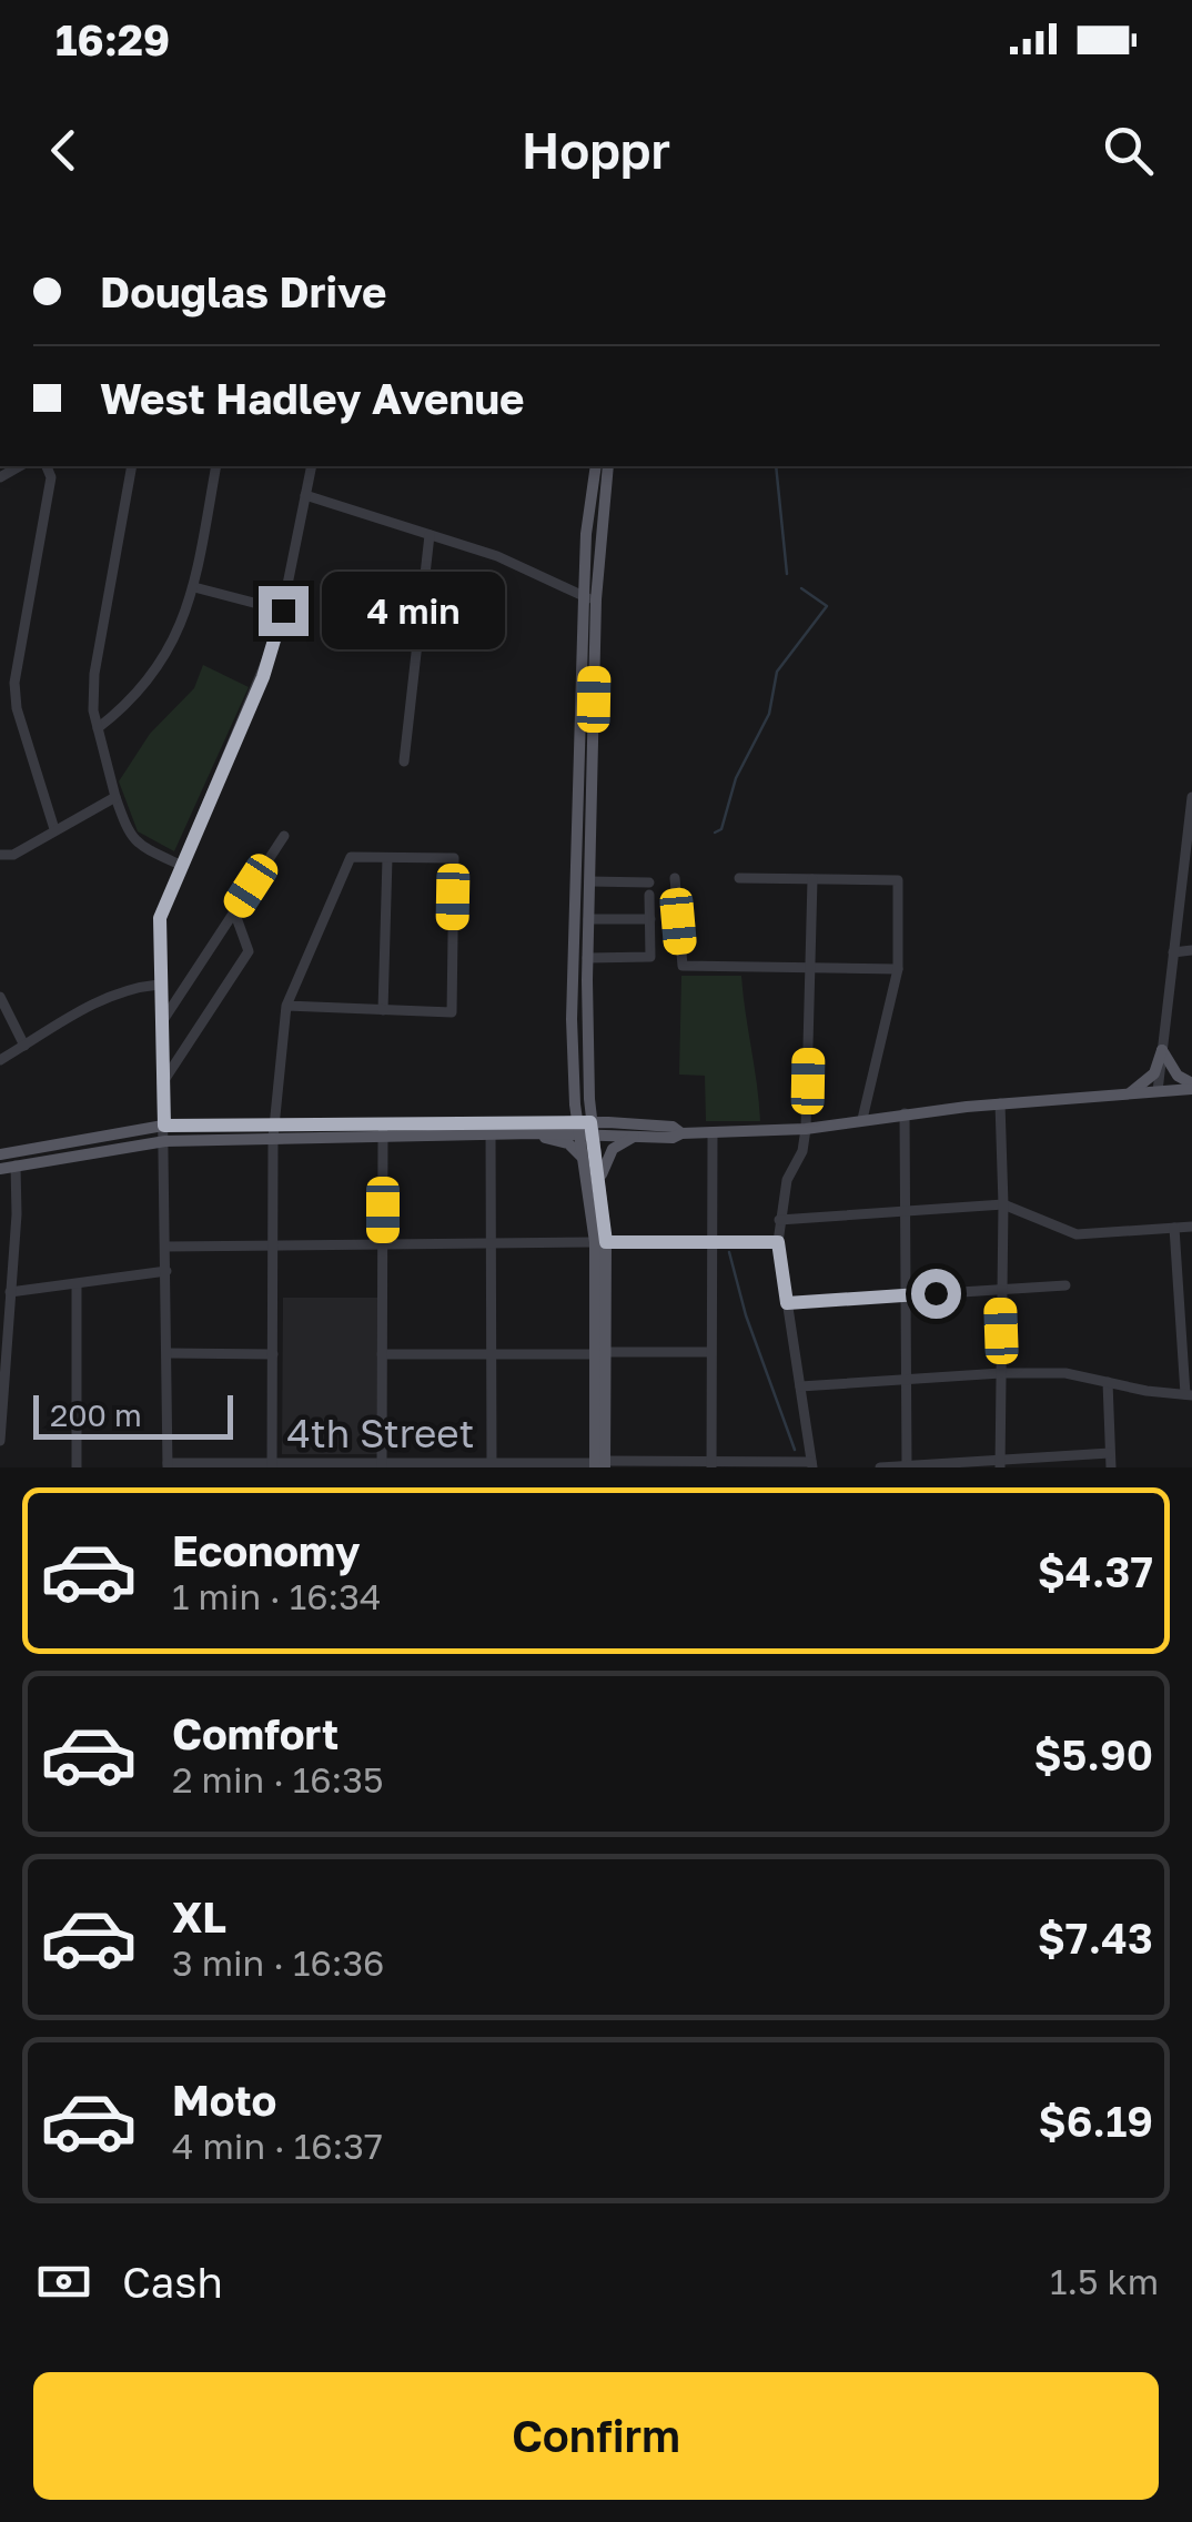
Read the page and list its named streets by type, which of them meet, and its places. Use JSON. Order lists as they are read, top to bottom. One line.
{"streets":{"street":["4th Street"]},"scale_bar":"200 m","page":{"status":"16:29","header":"Hoppr","banner":["Douglas Drive","West Hadley Avenue"],"bubble":"4 min","scale":"200 m","list":[{"name":"Economy","note":"1 min · 16:34","value":"$4.37"},{"name":"Comfort","note":"2 min · 16:35","value":"$5.90"},{"name":"XL","note":"3 min · 16:36","value":"$7.43"},{"name":"Moto","note":"4 min · 16:37","value":"$6.19"}],"pay":["Cash","1.5 km"],"buttons":"Confirm"}}
